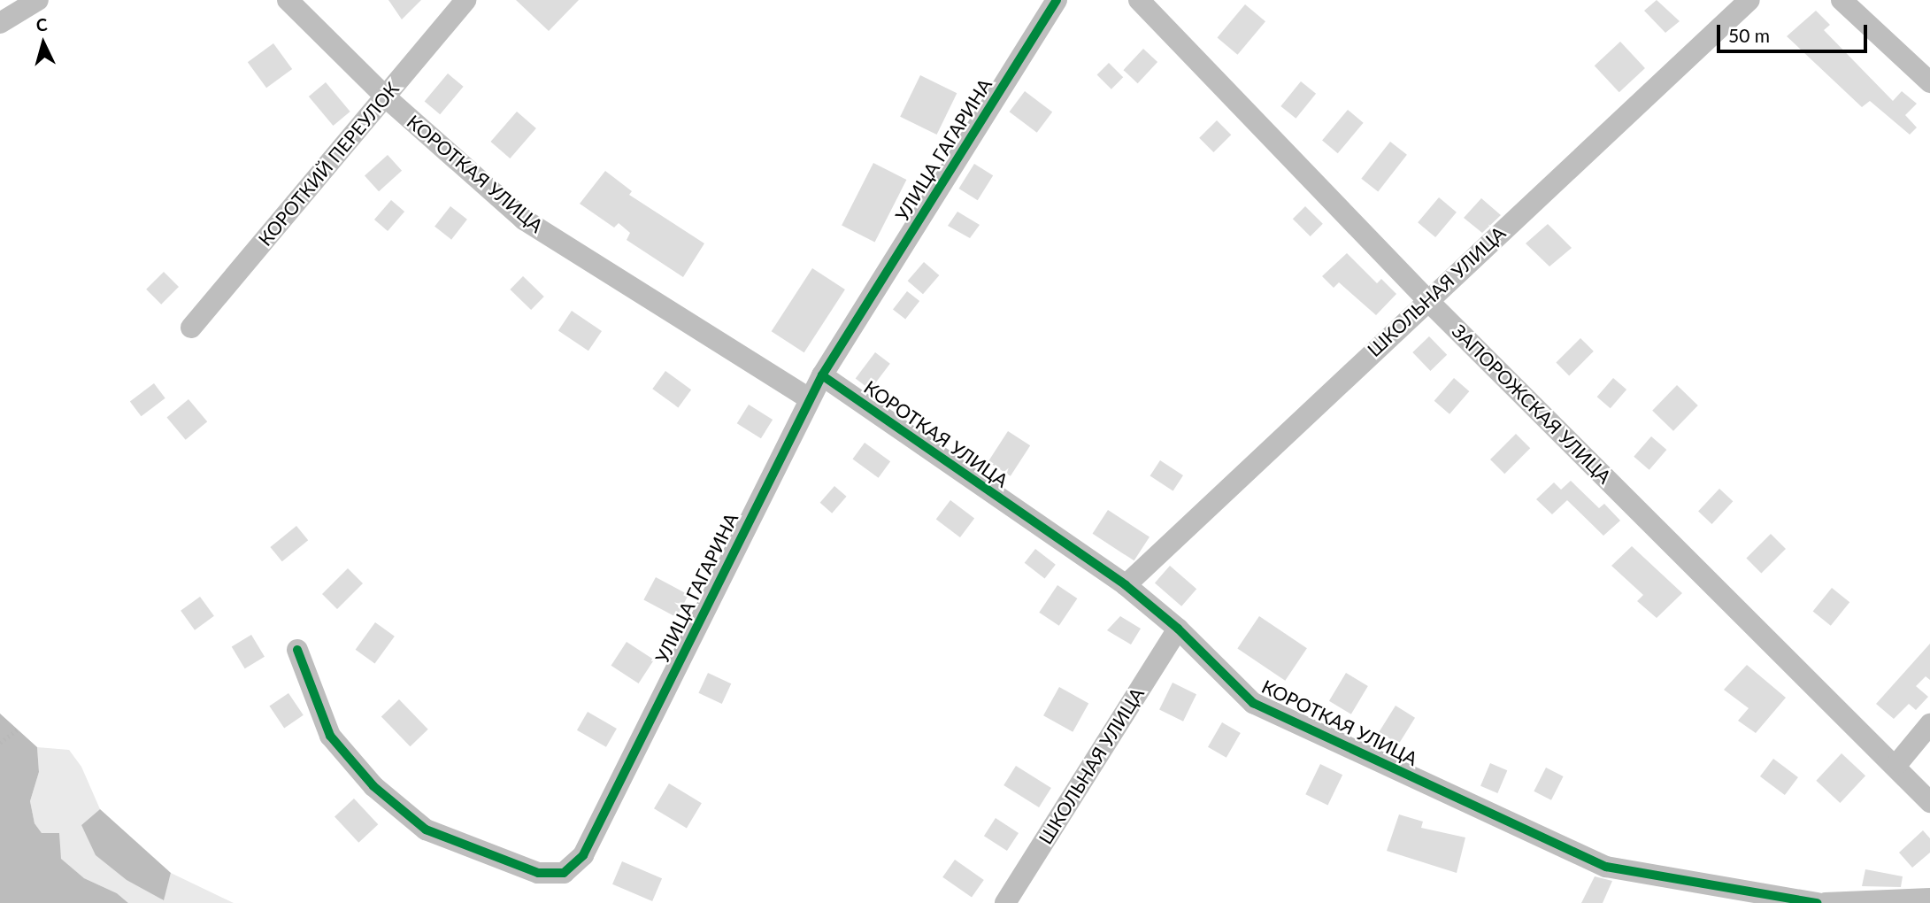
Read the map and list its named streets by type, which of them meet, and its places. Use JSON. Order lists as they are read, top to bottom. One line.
{"streets":{"street":["УЛИЦА ГАГАРИНА","КОРОТКИЙ ПЕРЕУЛОК","КОРОТКАЯ УЛИЦА","ШКОЛЬНАЯ УЛИЦА","ЗАПОРОЖСКАЯ УЛИЦА"]},"crossings":[["УЛИЦА ГАГАРИНА","КОРОТКАЯ УЛИЦА"],["КОРОТКИЙ ПЕРЕУЛОК","КОРОТКАЯ УЛИЦА"],["КОРОТКАЯ УЛИЦА","ШКОЛЬНАЯ УЛИЦА"],["ШКОЛЬНАЯ УЛИЦА","ЗАПОРОЖСКАЯ УЛИЦА"]],"scale_bar":"50 m","north":"top"}
